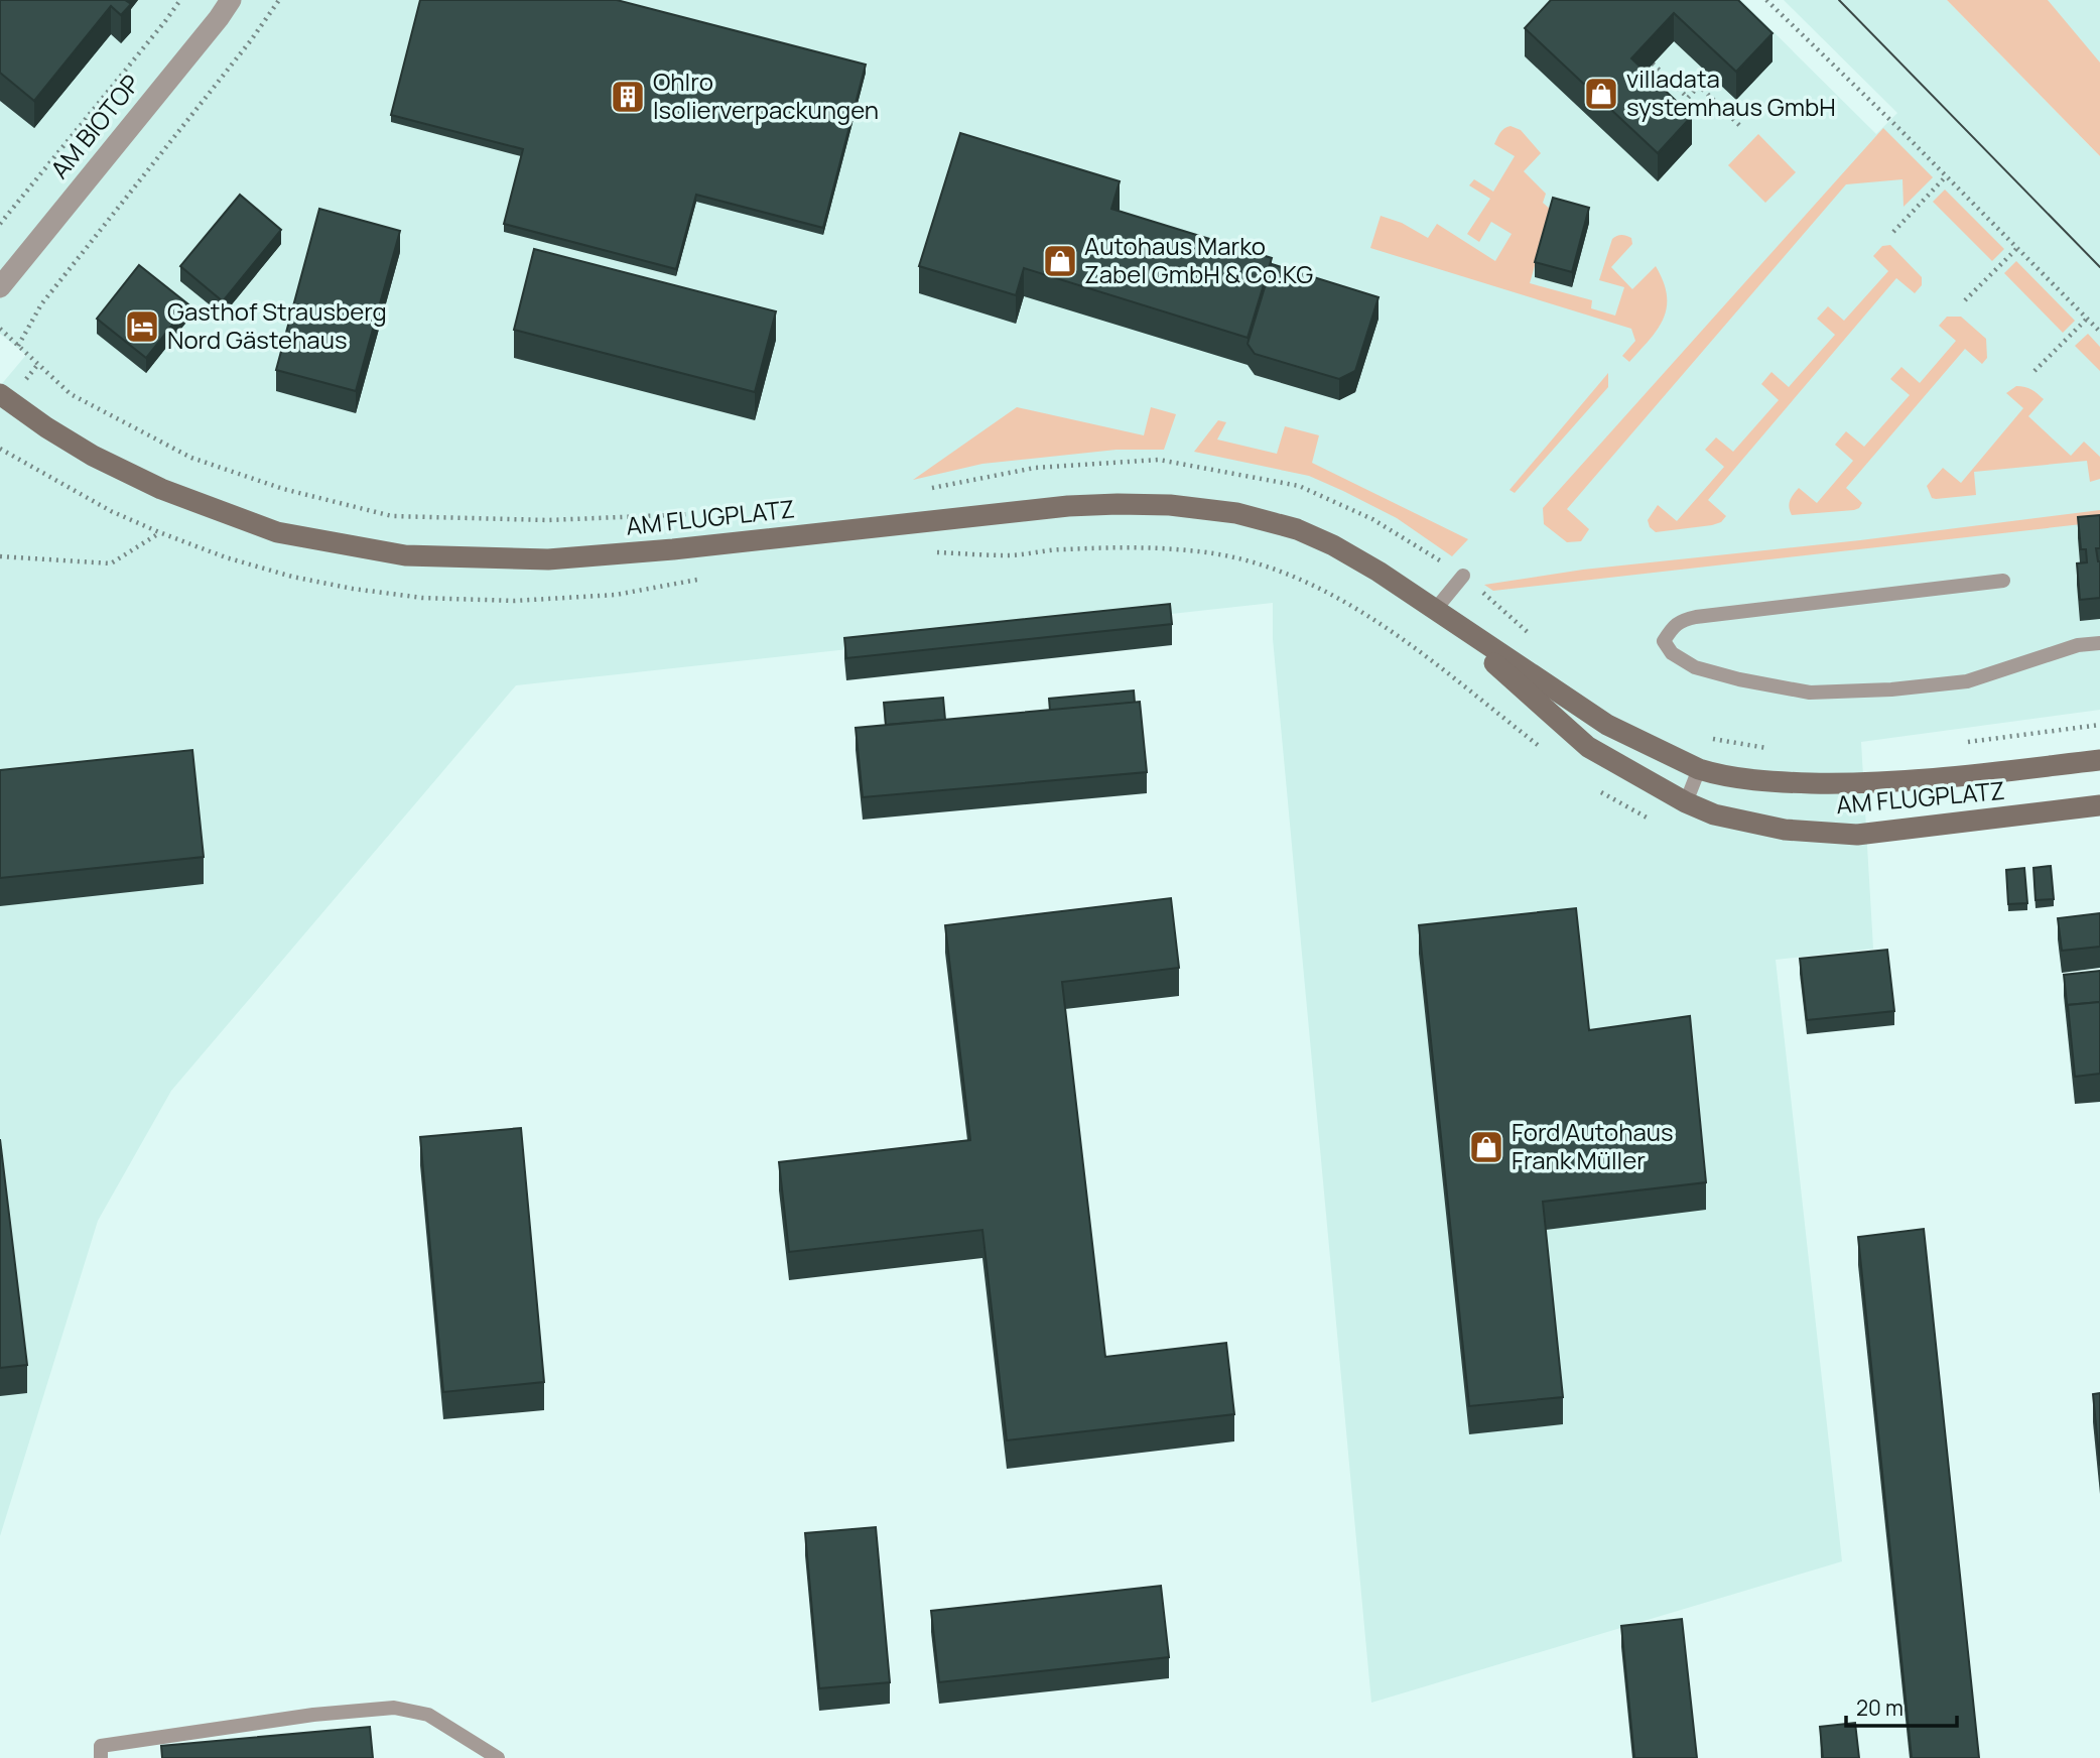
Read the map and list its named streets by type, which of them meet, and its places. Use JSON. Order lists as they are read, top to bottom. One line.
{"streets":{"street":["AM BIOTOP","AM FLUGPLATZ"]},"places":{"shop":["villadata systemhaus GmbH","Autohaus Marko Zabel GmbH & Co.KG","Ford Autohaus Frank Müller"],"building":["Ohlro Isolierverpackungen"],"hotel":["Gasthof Strausberg Nord Gästehaus"]},"scale_bar":"20 m"}
